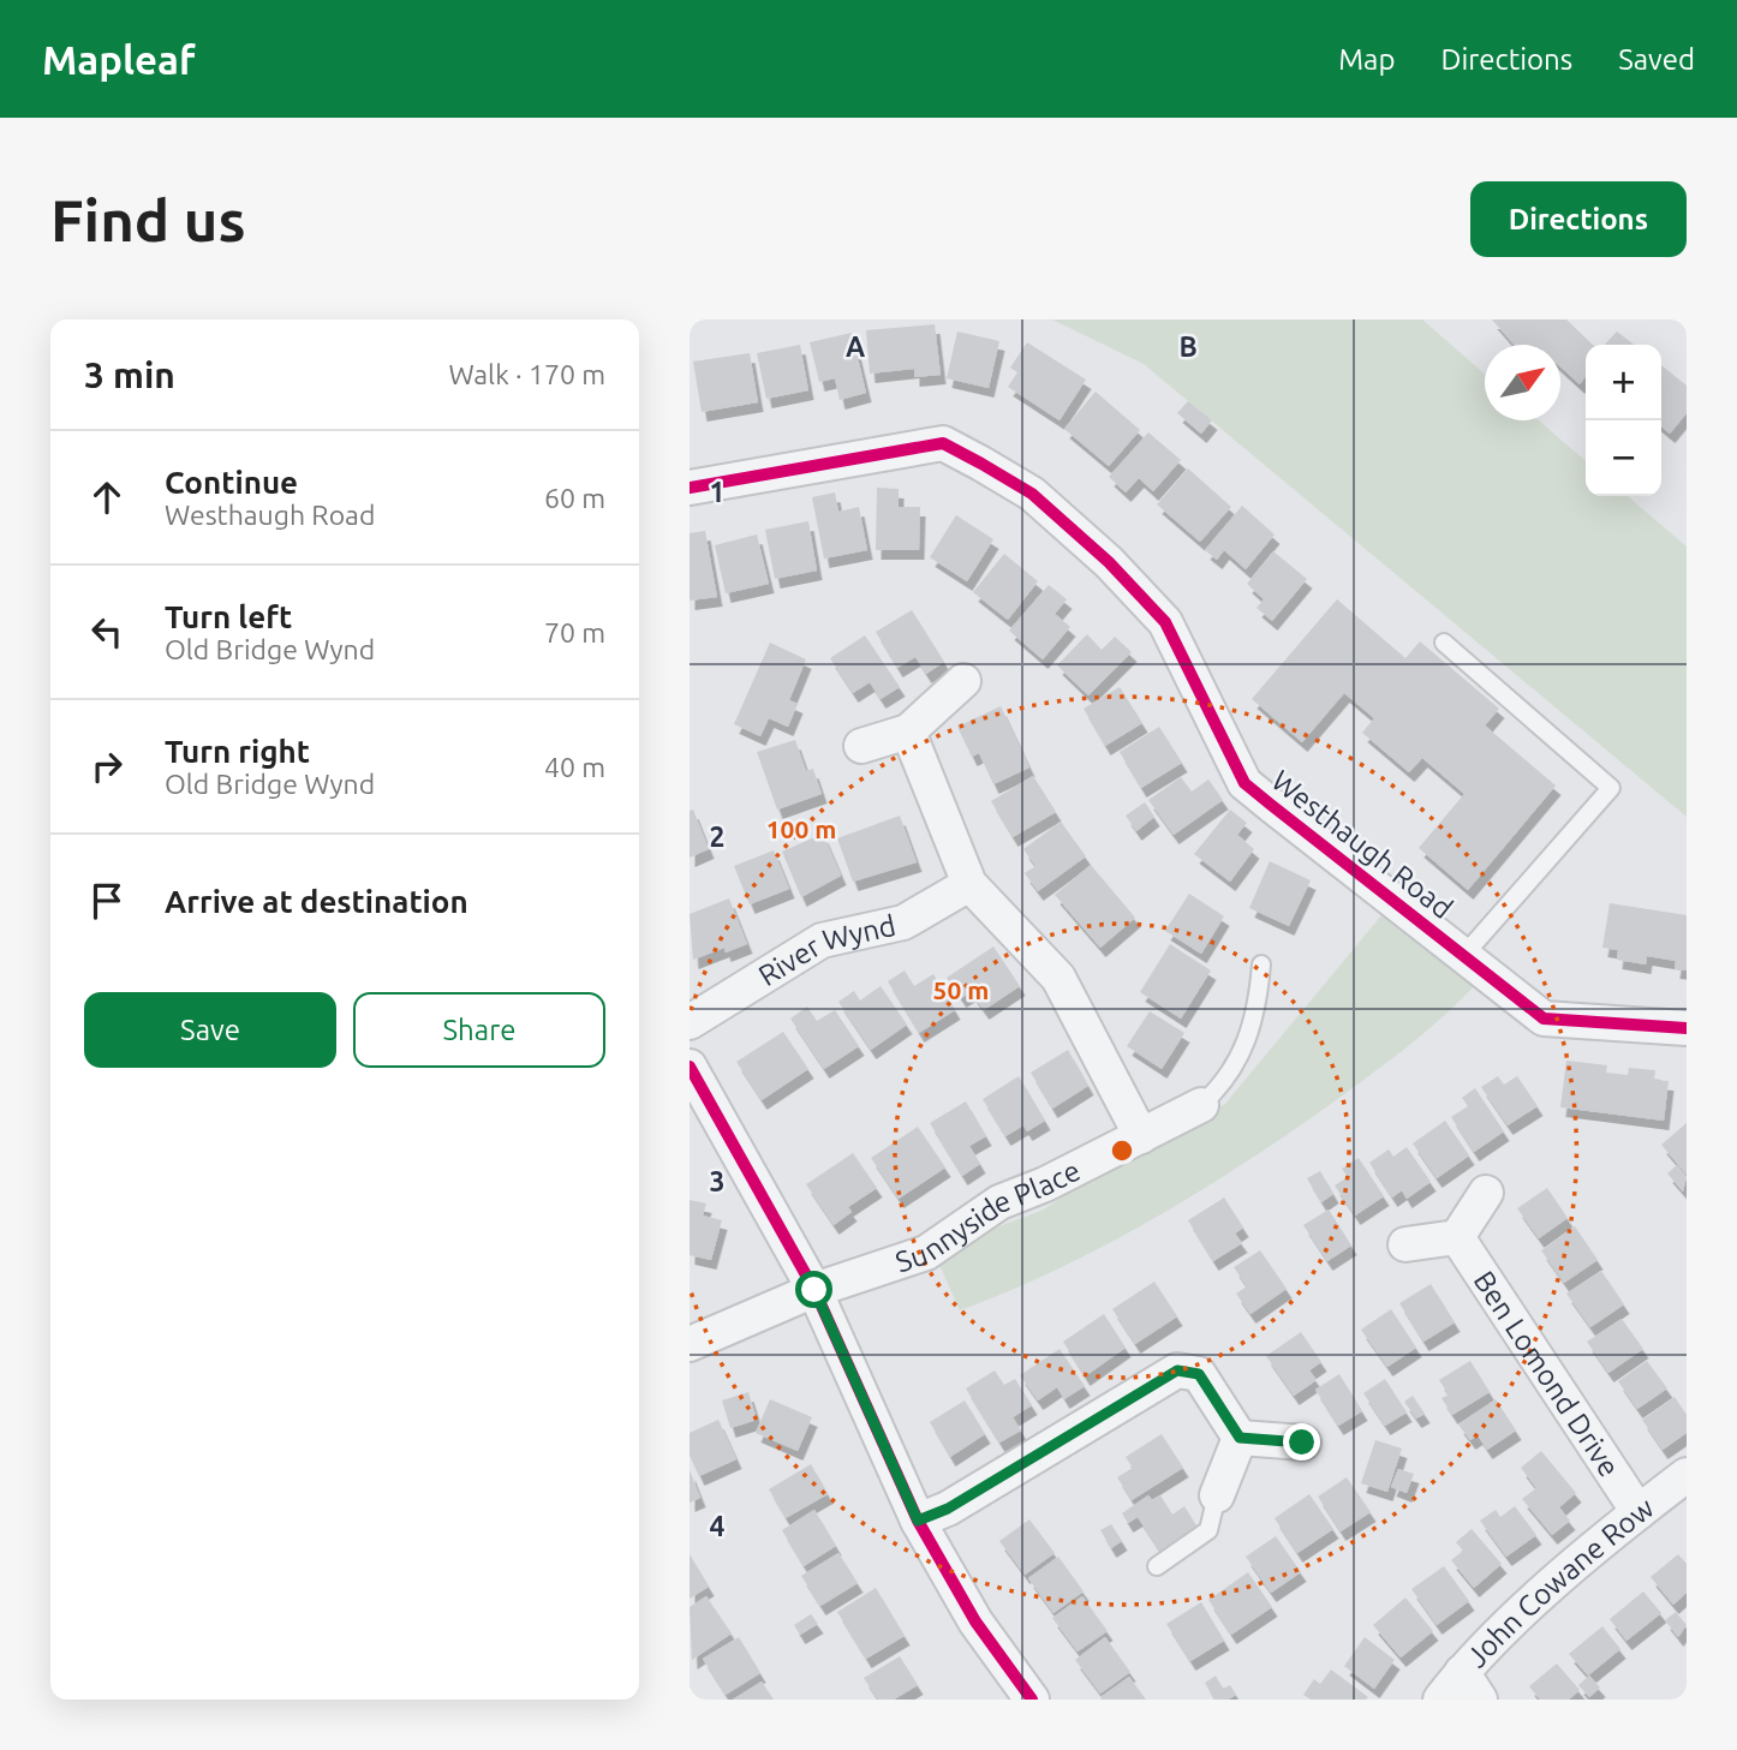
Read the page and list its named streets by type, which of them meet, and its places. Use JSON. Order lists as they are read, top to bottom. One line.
{"streets":{"street":["Westhaugh Road","River Wynd","Sunnyside Place","Ben Lomond Drive","John Cowane Row"]},"crossings":[["Ben Lomond Drive","John Cowane Row"]],"north":"top right","page":{"header":"Mapleaf","nav":["Map","Directions","Saved"],"buttons":["Directions",["Save","Share"]],"title":"Find us","heading":["3 min","Walk · 170 m"],"map_buttons":["+","−"],"list":[["Continue","Westhaugh Road","60 m"],["Turn left","Old Bridge Wynd","70 m"],["Turn right","Old Bridge Wynd","40 m"],"Arrive at destination"]},"grid":{"columns":["A","B"],"rows":["1","2","3","4"]},"rings":["100 m","50 m"]}
